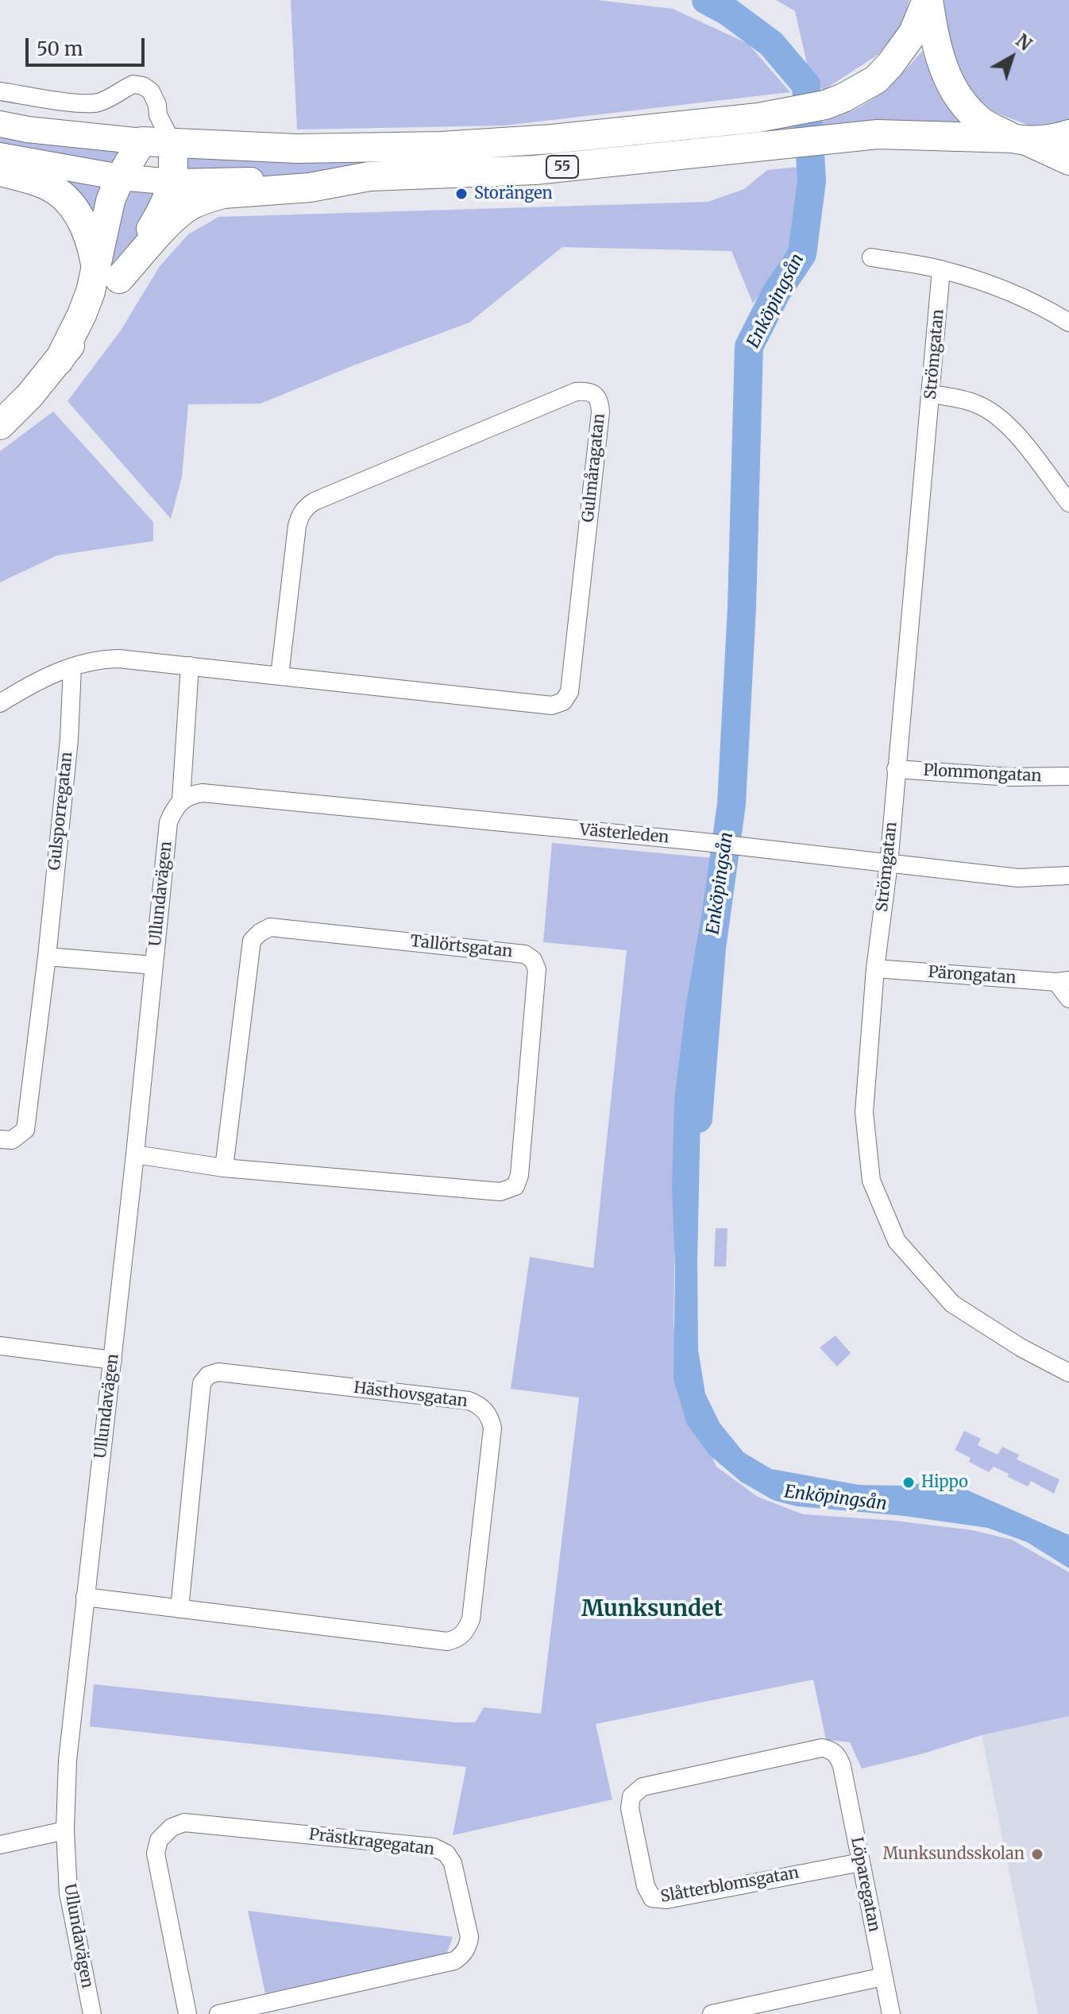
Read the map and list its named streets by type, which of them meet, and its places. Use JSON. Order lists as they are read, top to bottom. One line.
{"streets":{"main road":["55"],"street":["Strömgatan","Gulmåragatan","Plommongatan","Gulsporregatan","Västerleden","Ullundavägen","Tallörtsgatan","Pärongatan","Hästhovsgatan","Prästkragegatan","Löparegatan","Slåtterblomsgatan"]},"crossings":[["Strömgatan","Plommongatan"],["Strömgatan","Västerleden"],["Strömgatan","Pärongatan"],["Gulmåragatan","Gulsporregatan"],["Västerleden","Ullundavägen"],["Ullundavägen","Tallörtsgatan"],["Ullundavägen","Hästhovsgatan"],["Löparegatan","Slåtterblomsgatan"]],"districts":["Munksundet"],"water":["Enköpingsån"],"places":["Storängen","Hippo","Munksundsskolan"],"scale_bar":"50 m","north":"top right"}
